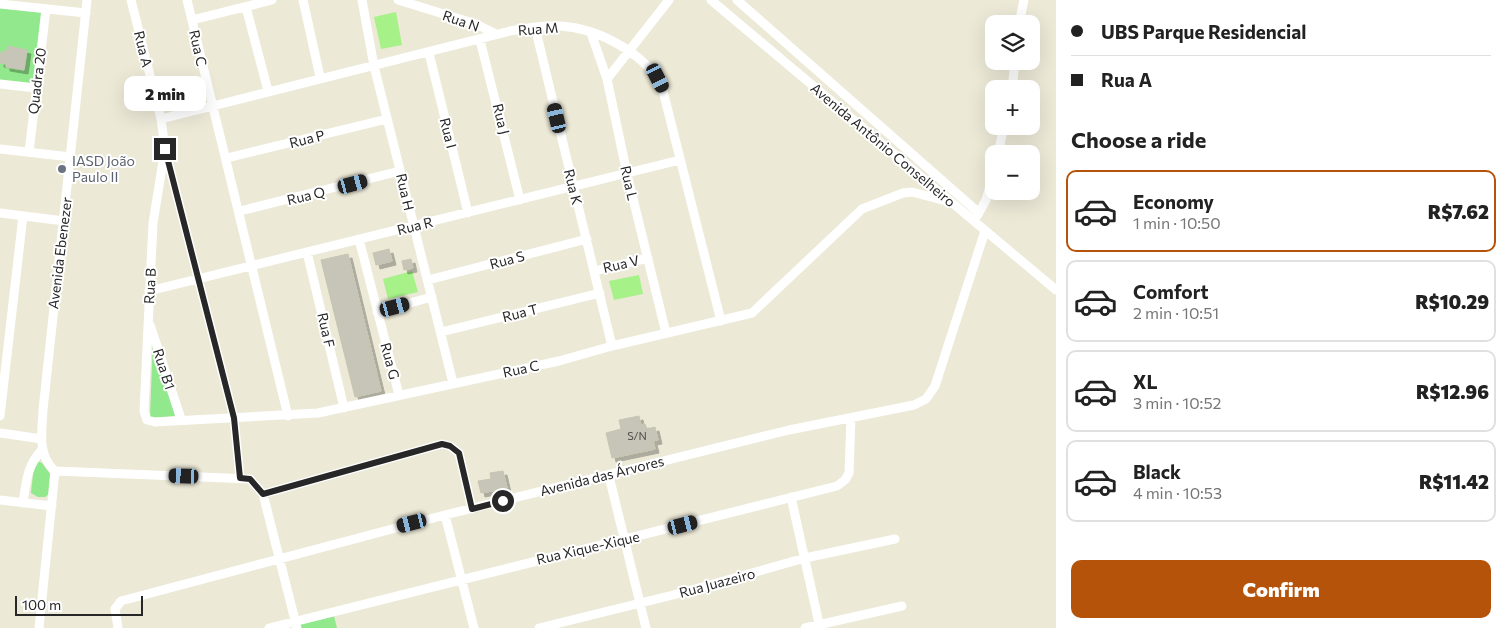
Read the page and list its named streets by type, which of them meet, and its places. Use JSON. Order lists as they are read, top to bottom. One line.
{"streets":{"street":["Rua N","Rua M","Rua C","Rua A","Quadra 20","Rua J","Rua I","Rua P","Avenida Antônio Conselheiro","Rua L","Rua K","Rua H","Rua Q","Rua R","Avenida Ebenezer","Rua S","Rua V","Rua B","Rua T","Rua F","Rua G","Rua B1","Avenida das Árvores","Rua Xique-Xique","Rua Juazeiro"]},"crossings":[["Rua N","Rua M"],["Rua M","Rua C"],["Rua M","Rua A"],["Rua M","Rua J"],["Rua M","Rua I"],["Rua M","Rua L"],["Rua M","Rua K"],["Rua M","Rua H"],["Rua M","Rua R"],["Rua C","Rua A"],["Rua C","Rua P"],["Rua C","Avenida Antônio Conselheiro"],["Rua C","Rua L"],["Rua C","Rua K"],["Rua C","Rua H"],["Rua C","Rua Q"],["Rua C","Rua R"],["Rua C","Rua B"],["Rua C","Rua F"],["Rua C","Rua G"],["Rua C","Rua B1"],["Rua A","Rua R"],["Rua A","Rua B"],["Rua J","Rua R"],["Rua I","Rua R"],["Rua P","Rua H"],["Avenida Antônio Conselheiro","Avenida das Árvores"],["Rua L","Rua R"],["Rua L","Rua V"],["Rua K","Rua R"],["Rua K","Rua S"],["Rua K","Rua V"],["Rua K","Rua T"],["Rua H","Rua Q"],["Rua H","Rua R"],["Rua H","Rua S"],["Rua H","Rua T"],["Rua R","Rua B"],["Rua R","Rua F"],["Rua R","Rua G"],["Rua B","Rua B1"],["Avenida das Árvores","Rua Xique-Xique"]],"places":["IASD João Paulo II"],"house_numbers":["S/N"],"scale_bar":"100 m","page":{"banner":["UBS Parque Residencial","Rua A"],"map_buttons":["+","−"],"bubble":"2 min","heading":"Choose a ride","list":[{"name":"Economy","note":"1 min · 10:50","value":"R$7.62"},{"name":"Comfort","note":"2 min · 10:51","value":"R$10.29"},{"name":"XL","note":"3 min · 10:52","value":"R$12.96"},{"name":"Black","note":"4 min · 10:53","value":"R$11.42"}],"buttons":"Confirm","scale":"100 m"}}
